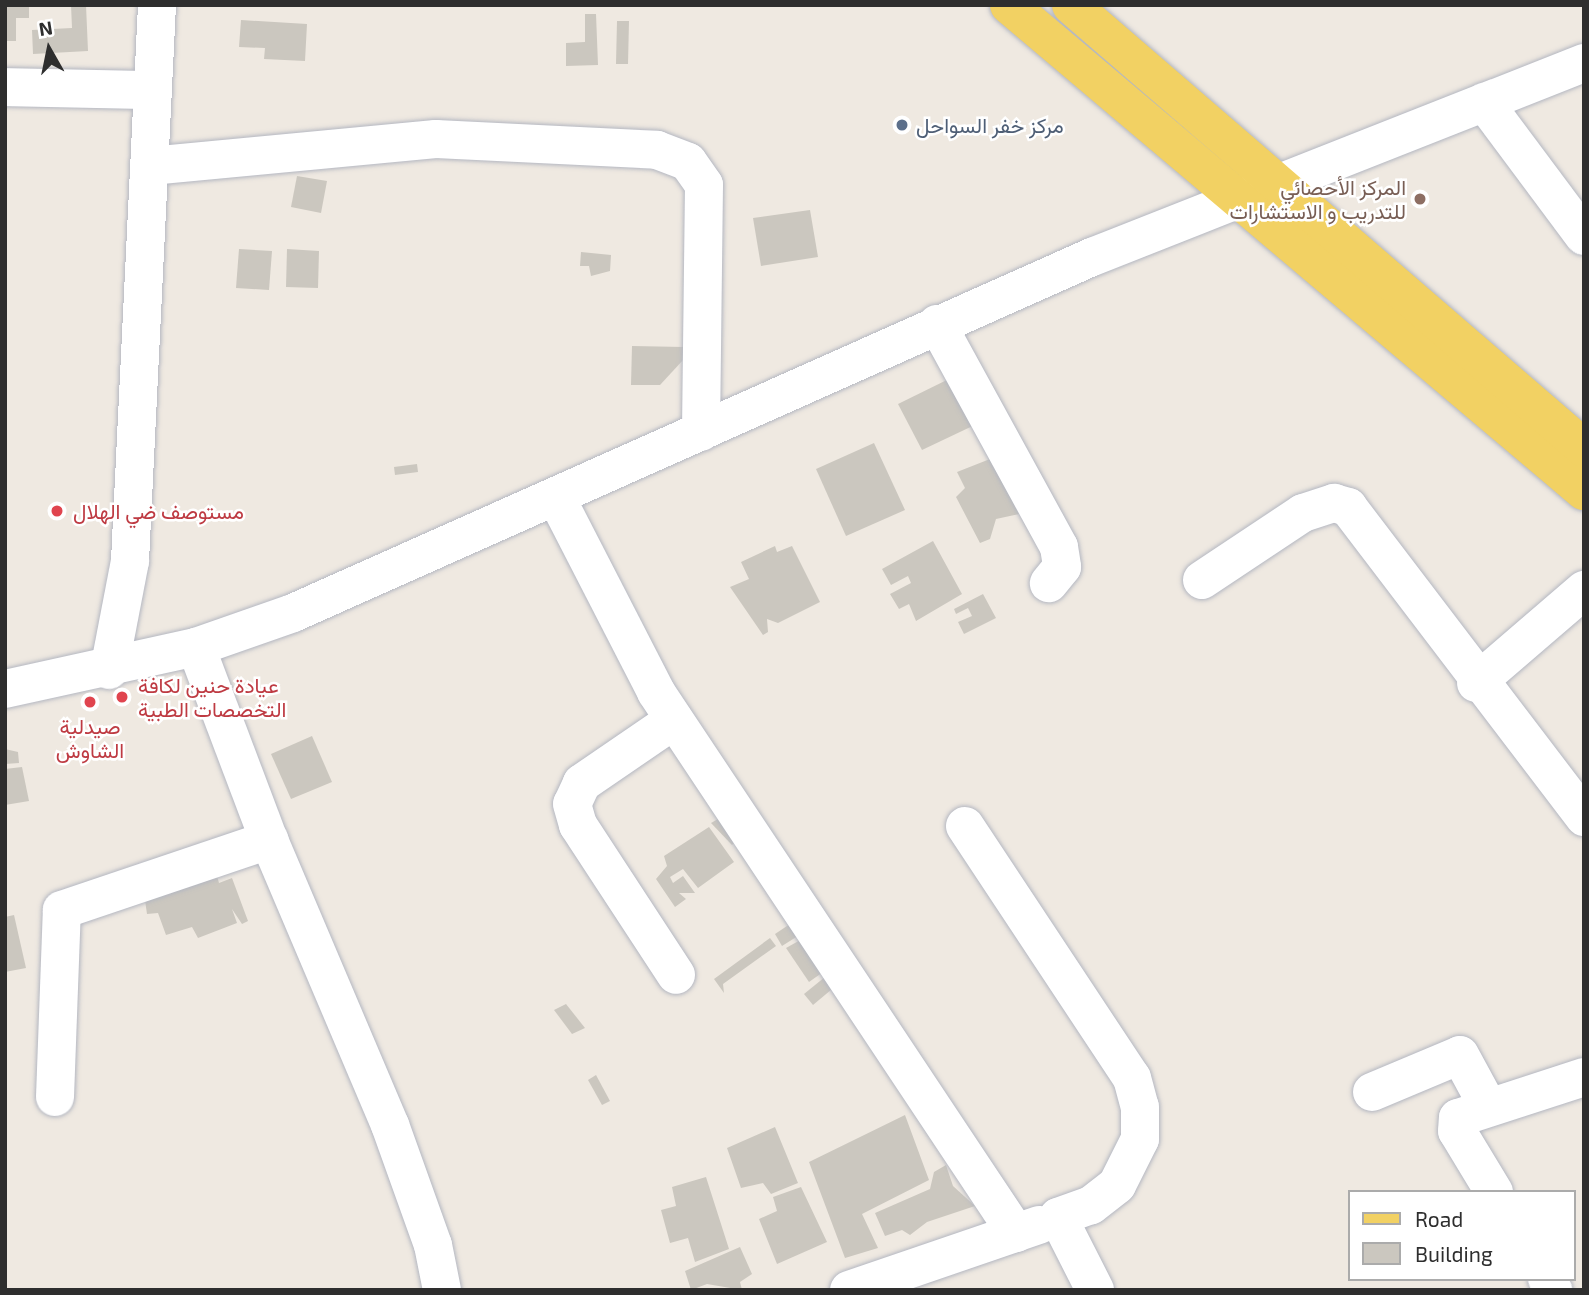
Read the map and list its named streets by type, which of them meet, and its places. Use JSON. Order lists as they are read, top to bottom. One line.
{"places":["مركز خفر السواحل","المركز الأحصائي للتدريب و الاستشارات","مستوصف ضي الهلال","عيادة حنين لكافة التخصصات الطبية","صيدلية الشاوش"],"legend":["Road","Building"],"north":"top"}
